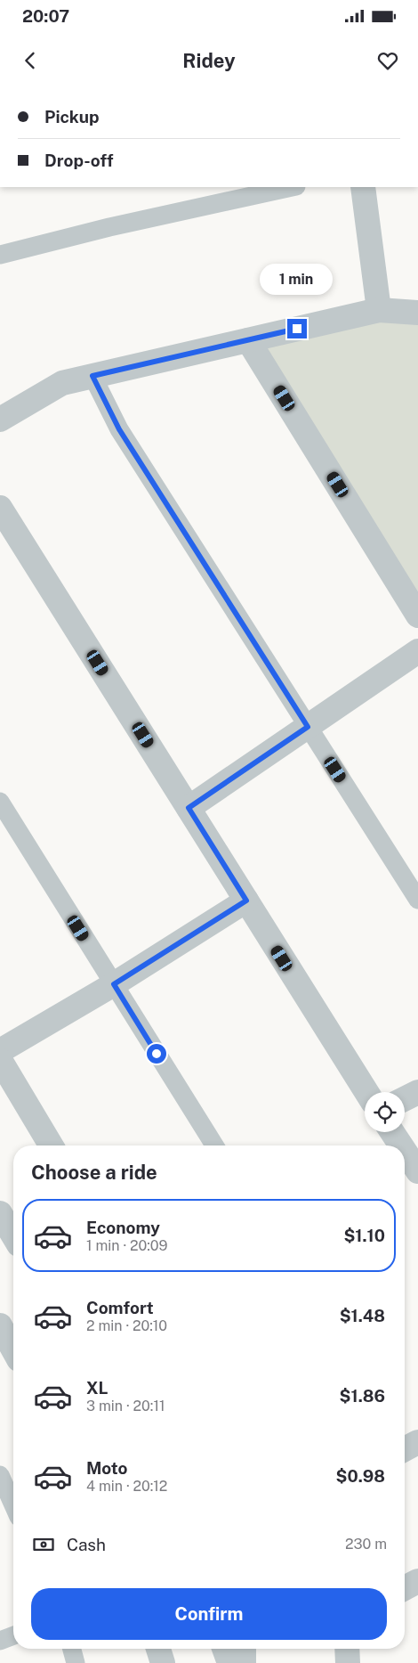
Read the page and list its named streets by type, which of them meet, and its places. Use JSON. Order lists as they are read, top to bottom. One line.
{"page":{"status":"20:07","header":"Ridey","banner":["Pickup","Drop-off"],"bubble":"1 min","heading":"Choose a ride","list":[{"name":"Economy","note":"1 min · 20:09","value":"$1.10"},{"name":"Comfort","note":"2 min · 20:10","value":"$1.48"},{"name":"XL","note":"3 min · 20:11","value":"$1.86"},{"name":"Moto","note":"4 min · 20:12","value":"$0.98"}],"pay":["Cash","230 m"],"buttons":"Confirm"}}
